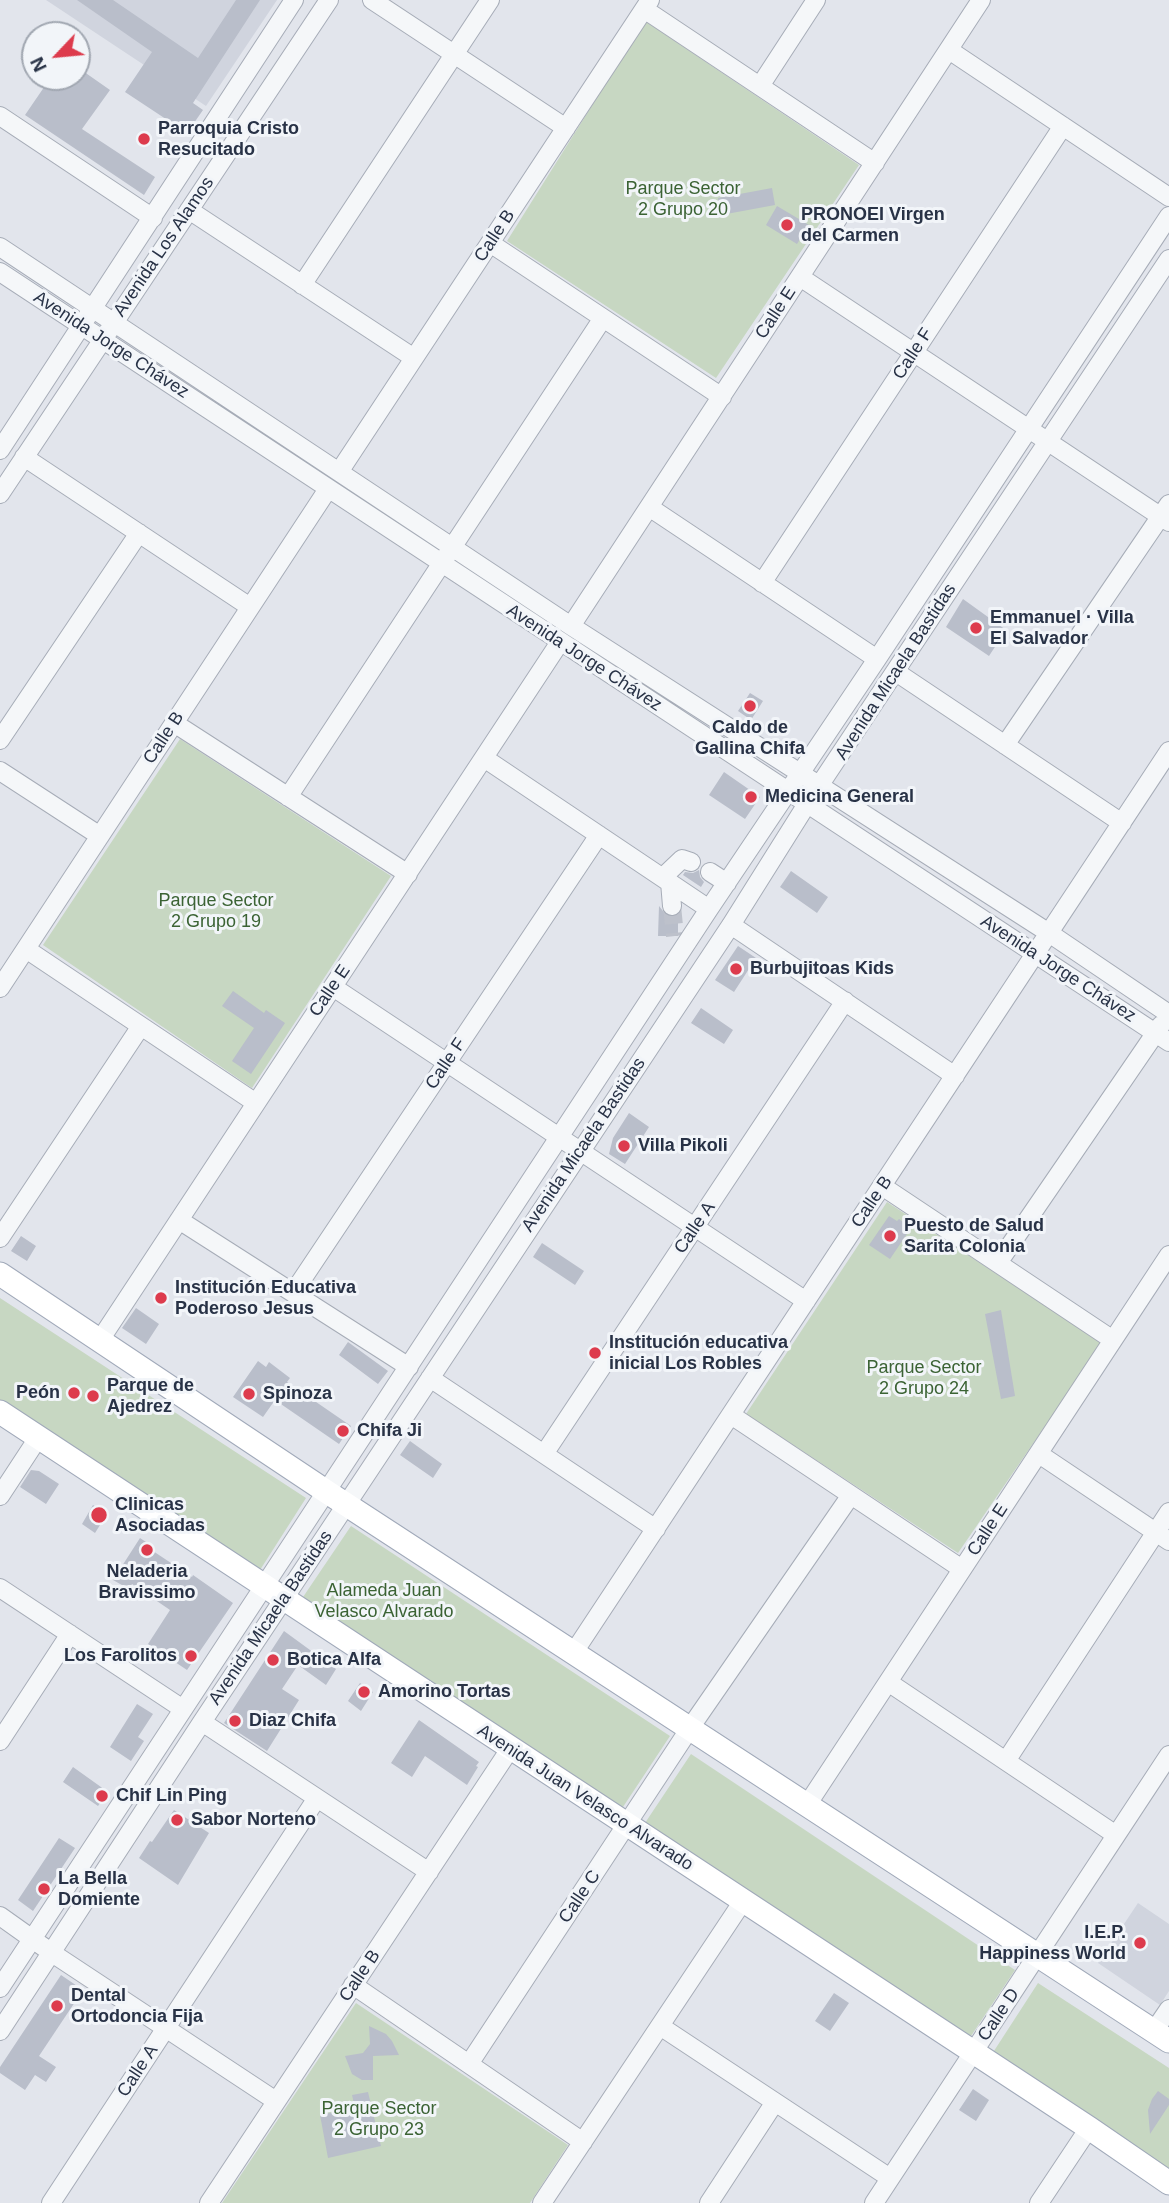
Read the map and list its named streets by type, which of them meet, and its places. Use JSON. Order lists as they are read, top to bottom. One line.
{"streets":{"main road":["Avenida Juan Velasco Alvarado"],"street":["Calle B","Avenida Los Alamos","Calle E","Avenida Jorge Chávez","Calle F","Avenida Micaela Bastidas","Calle A","Calle C","Calle D"]},"crossings":[["Calle B","Avenida Jorge Chávez"],["Calle B","Avenida Juan Velasco Alvarado"],["Avenida Los Alamos","Avenida Jorge Chávez"],["Calle E","Avenida Jorge Chávez"],["Avenida Jorge Chávez","Avenida Micaela Bastidas"],["Avenida Micaela Bastidas","Avenida Juan Velasco Alvarado"],["Avenida Juan Velasco Alvarado","Calle C"],["Avenida Juan Velasco Alvarado","Calle D"]],"parks":["Parque Sector 2 Grupo 20","Parque Sector 2 Grupo 19","Parque Sector 2 Grupo 24","Alameda Juan Velasco Alvarado","Parque Sector 2 Grupo 23"],"places":["Parroquia Cristo Resucitado","PRONOEI Virgen del Carmen","Emmanuel · Villa El Salvador","Caldo de Gallina Chifa","Medicina General","Burbujitoas Kids","Villa Pikoli","Puesto de Salud Sarita Colonia","Institución Educativa Poderoso Jesus","Institución educativa inicial Los Robles","Peón","Spinoza","Parque de Ajedrez","Chifa Ji","Clinicas Asociadas","Neladeria Bravissimo","Los Farolitos","Botica Alfa","Amorino Tortas","Diaz Chifa","Chif Lin Ping","Sabor Norteno","La Bella Domiente","I.E.P. Happiness World","Dental Ortodoncia Fija"],"north":"bottom left"}
